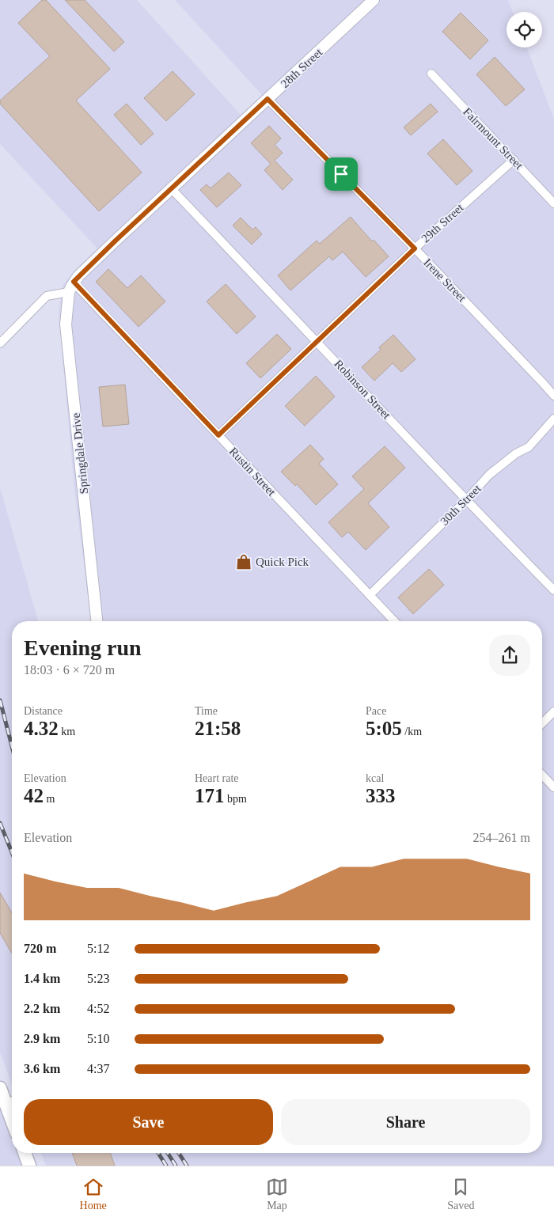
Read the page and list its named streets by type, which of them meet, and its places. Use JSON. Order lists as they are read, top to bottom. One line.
{"streets":{"street":["28th Street","Fairmount Street","29th Street","Irene Street","Robinson Street","Springdale Drive","Rustin Street","30th Street"]},"crossings":[["28th Street","Irene Street"],["28th Street","Robinson Street"],["28th Street","Springdale Drive"],["28th Street","Rustin Street"],["Fairmount Street","29th Street"],["29th Street","Irene Street"],["29th Street","Robinson Street"],["29th Street","Rustin Street"],["Robinson Street","30th Street"],["Springdale Drive","Rustin Street"],["Rustin Street","30th Street"]],"places":{"shop":["Quick Pick"]},"page":{"heading":["Evening run","18:03 · 6 × 720 m"],"stats":[["Distance","4.32 km"],["Time","21:58"],["Pace","5:05 /km"],["Elevation","42 m"],["Heart rate","171 bpm"],["kcal","333"]],"chart":["Elevation","254–261 m"],"list":[{"name":"720 m","note":"5:12"},{"name":"1.4 km","note":"5:23"},{"name":"2.2 km","note":"4:52"},{"name":"2.9 km","note":"5:10"},{"name":"3.6 km","note":"4:37"}],"buttons":["Save","Share"],"tabs":["Home","Map","Saved"]}}
